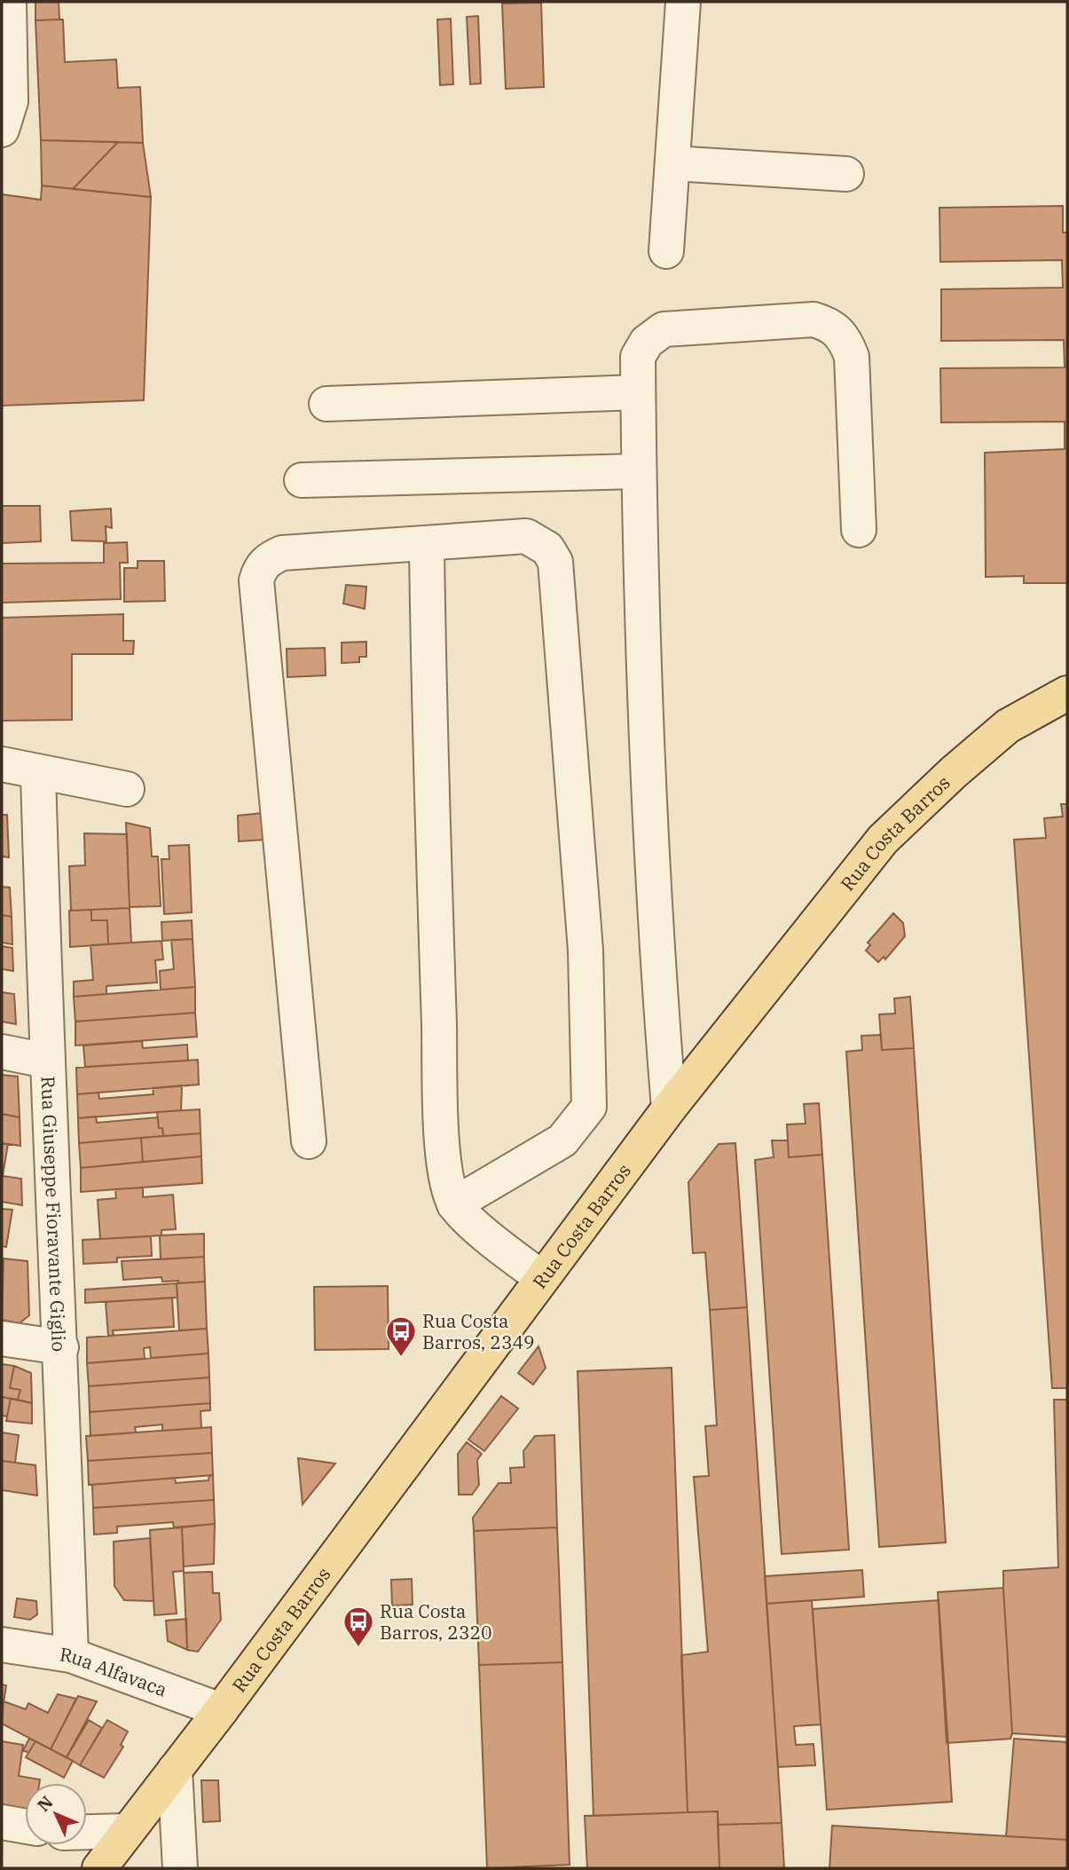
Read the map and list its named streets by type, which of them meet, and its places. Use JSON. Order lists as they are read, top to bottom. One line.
{"streets":{"main road":["Rua Costa Barros"],"street":["Rua Giuseppe Fioravante Giglio","Rua Alfavaca"]},"crossings":[["Rua Costa Barros","Rua Alfavaca"],["Rua Giuseppe Fioravante Giglio","Rua Alfavaca"]],"places":{"bus stop":["Rua Costa Barros, 2349","Rua Costa Barros, 2320"]},"north":"top left"}
